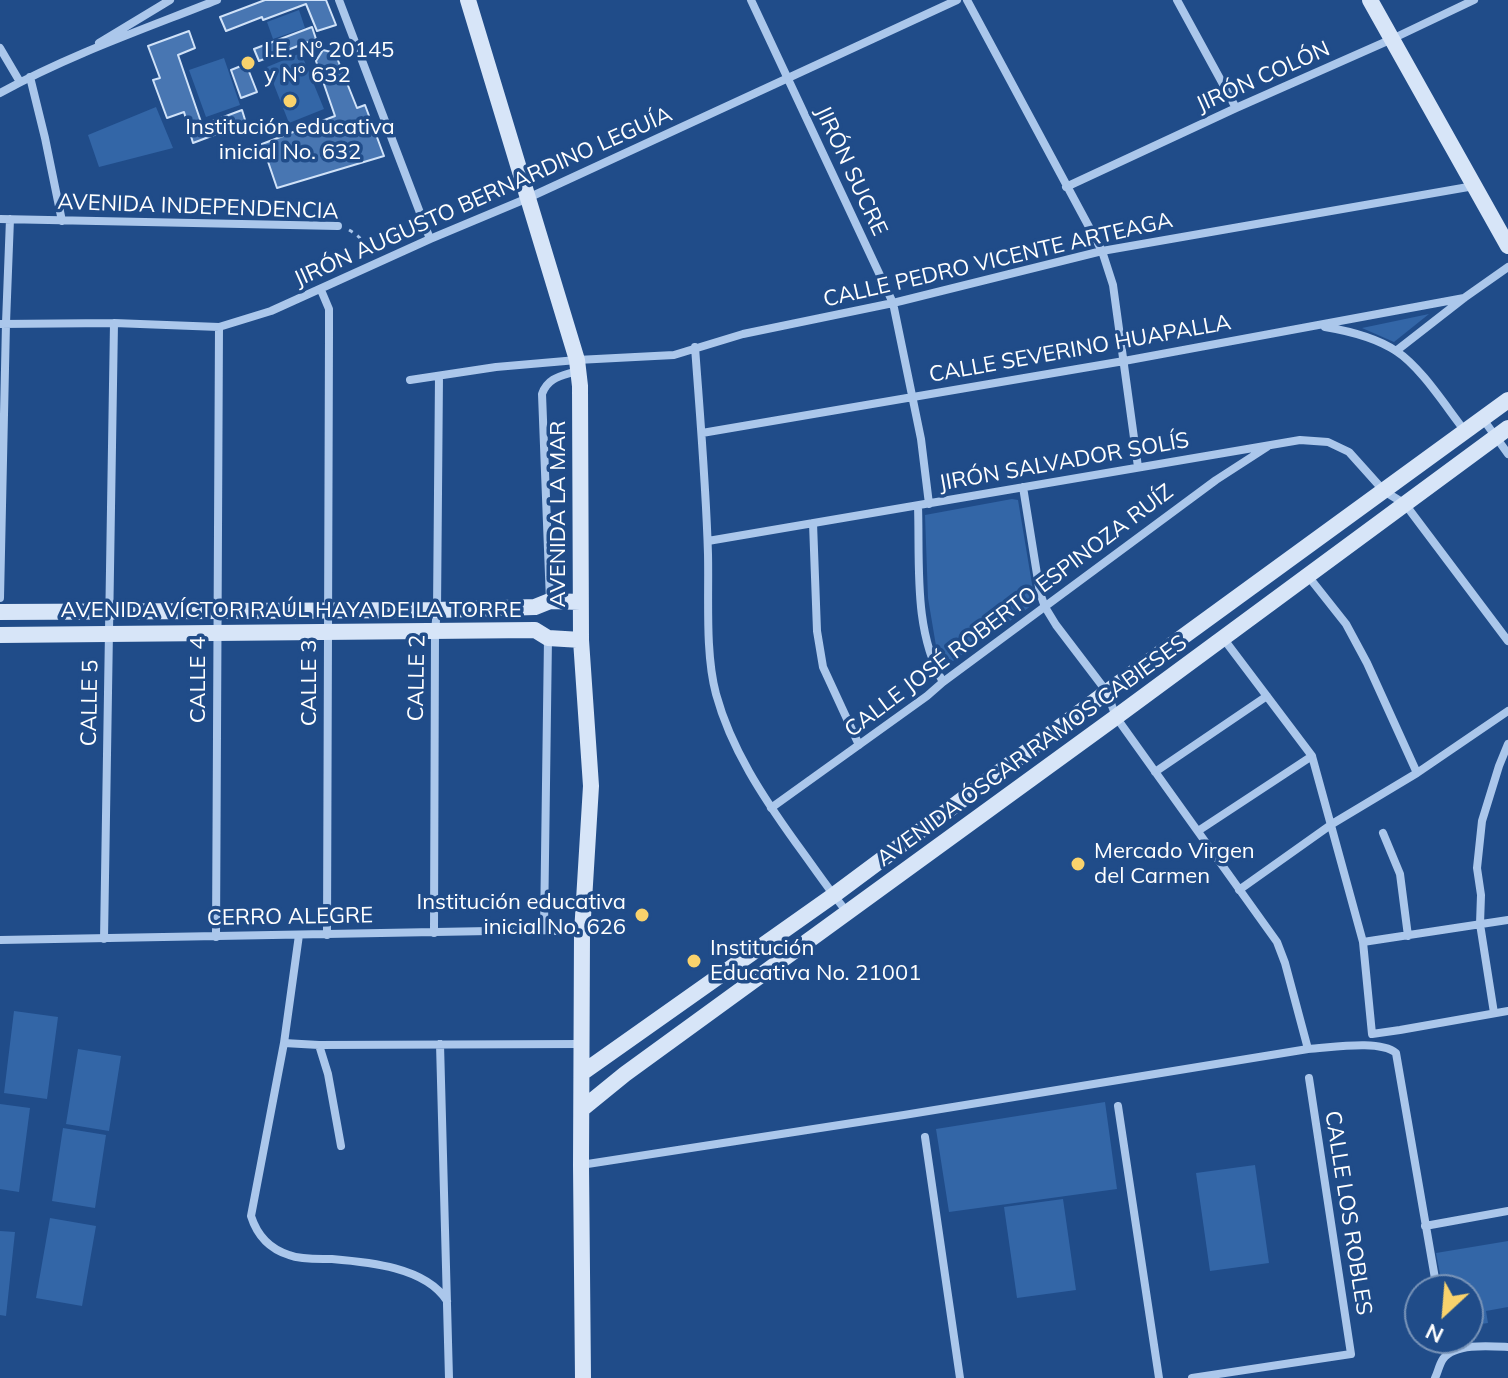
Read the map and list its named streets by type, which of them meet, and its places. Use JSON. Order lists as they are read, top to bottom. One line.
{"streets":{"street":["JIRÓN COLÓN","JIRÓN SUCRE","JIRÓN AUGUSTO BERNARDINO LEGUÍA","AVENIDA INDEPENDENCIA","CALLE PEDRO VICENTE ARTEAGA","CALLE SEVERINO HUAPALLA","JIRÓN SALVADOR SOLÍS","AVENIDA LA MAR","AVENIDA VÍCTOR RAÚL HAYA DE LA TORRE","CALLE JOSÉ ROBERTO ESPINOZA RUÍZ","CALLE 2","CALLE 4","CALLE 3","CALLE 5","AVENIDA ÓSCAR RAMOS CABIESES","CERRO ALEGRE","CALLE LOS ROBLES"]},"crossings":[["JIRÓN SUCRE","JIRÓN AUGUSTO BERNARDINO LEGUÍA"],["JIRÓN SUCRE","CALLE PEDRO VICENTE ARTEAGA"],["JIRÓN SUCRE","CALLE SEVERINO HUAPALLA"],["JIRÓN SUCRE","JIRÓN SALVADOR SOLÍS"],["JIRÓN AUGUSTO BERNARDINO LEGUÍA","AVENIDA INDEPENDENCIA"],["JIRÓN AUGUSTO BERNARDINO LEGUÍA","AVENIDA LA MAR"],["JIRÓN AUGUSTO BERNARDINO LEGUÍA","CALLE 4"],["JIRÓN AUGUSTO BERNARDINO LEGUÍA","CALLE 3"],["JIRÓN AUGUSTO BERNARDINO LEGUÍA","CALLE 5"],["CALLE PEDRO VICENTE ARTEAGA","AVENIDA LA MAR"],["CALLE PEDRO VICENTE ARTEAGA","CALLE 2"],["JIRÓN SALVADOR SOLÍS","CALLE JOSÉ ROBERTO ESPINOZA RUÍZ"],["JIRÓN SALVADOR SOLÍS","AVENIDA ÓSCAR RAMOS CABIESES"],["AVENIDA LA MAR","AVENIDA VÍCTOR RAÚL HAYA DE LA TORRE"],["AVENIDA LA MAR","AVENIDA ÓSCAR RAMOS CABIESES"],["AVENIDA LA MAR","CERRO ALEGRE"],["AVENIDA VÍCTOR RAÚL HAYA DE LA TORRE","CALLE 2"],["AVENIDA VÍCTOR RAÚL HAYA DE LA TORRE","CALLE 4"],["AVENIDA VÍCTOR RAÚL HAYA DE LA TORRE","CALLE 3"],["AVENIDA VÍCTOR RAÚL HAYA DE LA TORRE","CALLE 5"],["CALLE 2","CERRO ALEGRE"],["CALLE 4","CERRO ALEGRE"],["CALLE 3","CERRO ALEGRE"],["CALLE 5","CERRO ALEGRE"]],"places":["I.E. Nº 20145 y Nº 632","Institución educativa inicial No. 632","Mercado Virgen del Carmen","Institución educativa inicial No. 626","Institución Educativa No. 21001"],"north":"bottom left"}
